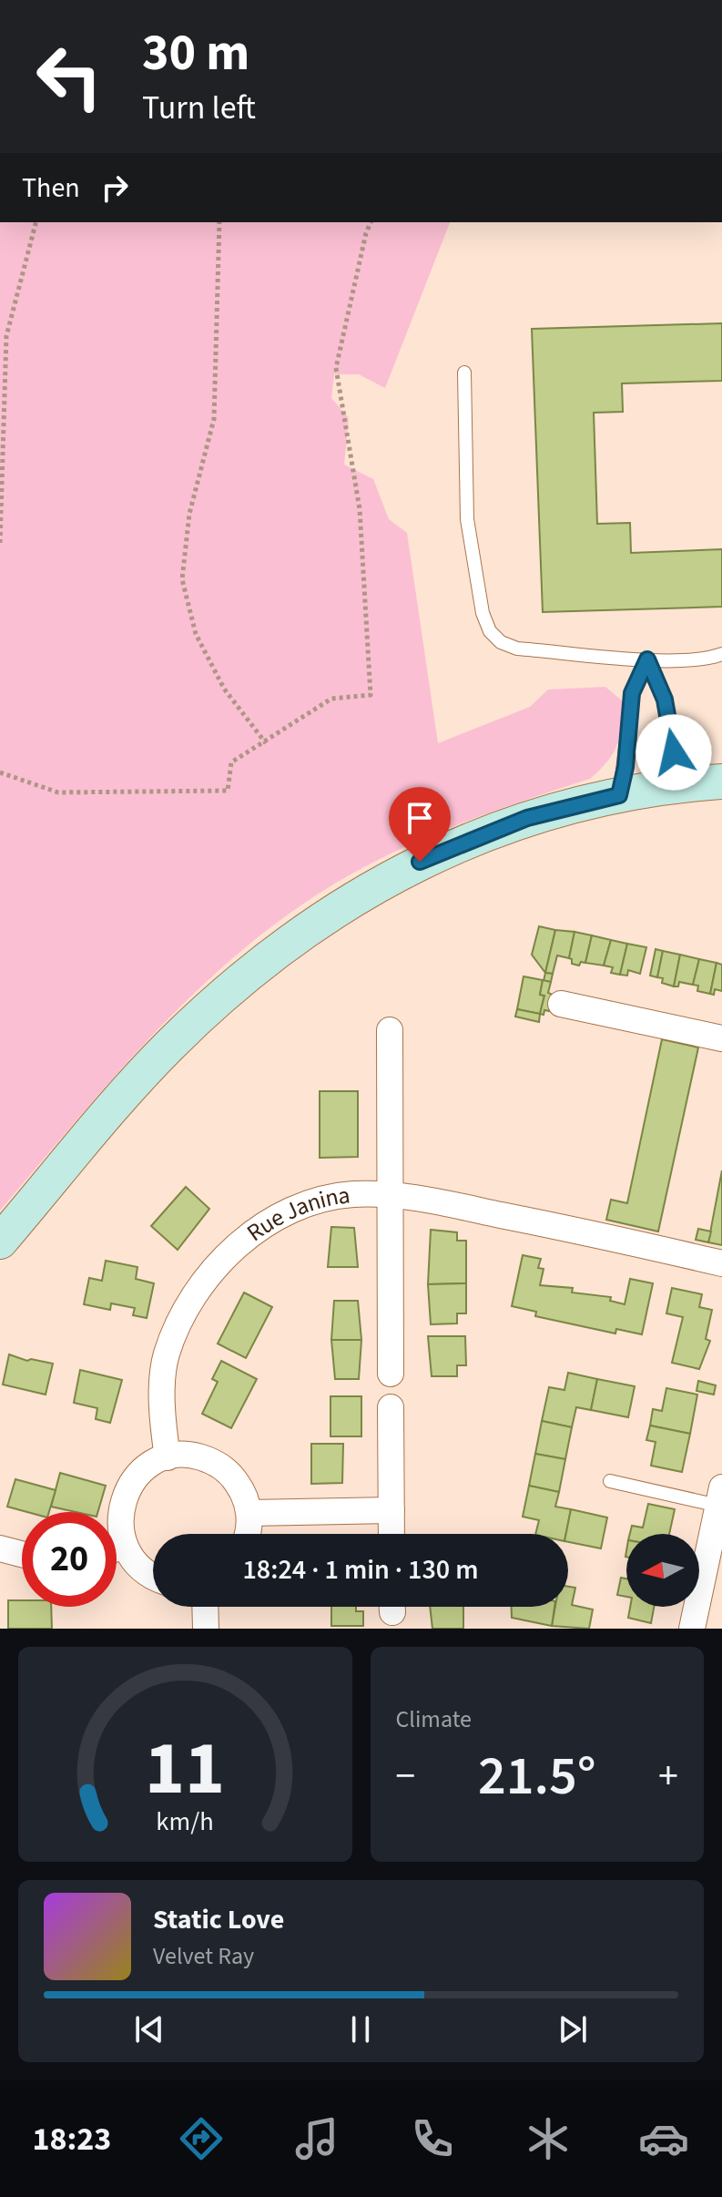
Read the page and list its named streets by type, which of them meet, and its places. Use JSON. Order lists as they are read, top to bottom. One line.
{"streets":{"street":["Rue Janina"]},"north":"left","page":{"turn":["30 m","Turn left"],"then":"Then","limit":"20","trip":"18:24 · 1 min · 130 m","tile":"Climate","heat":["−","21.5°","+"],"song":["Static Love","Velvet Ray"],"tabs":"18:23","gauge":["11","km/h"]}}
